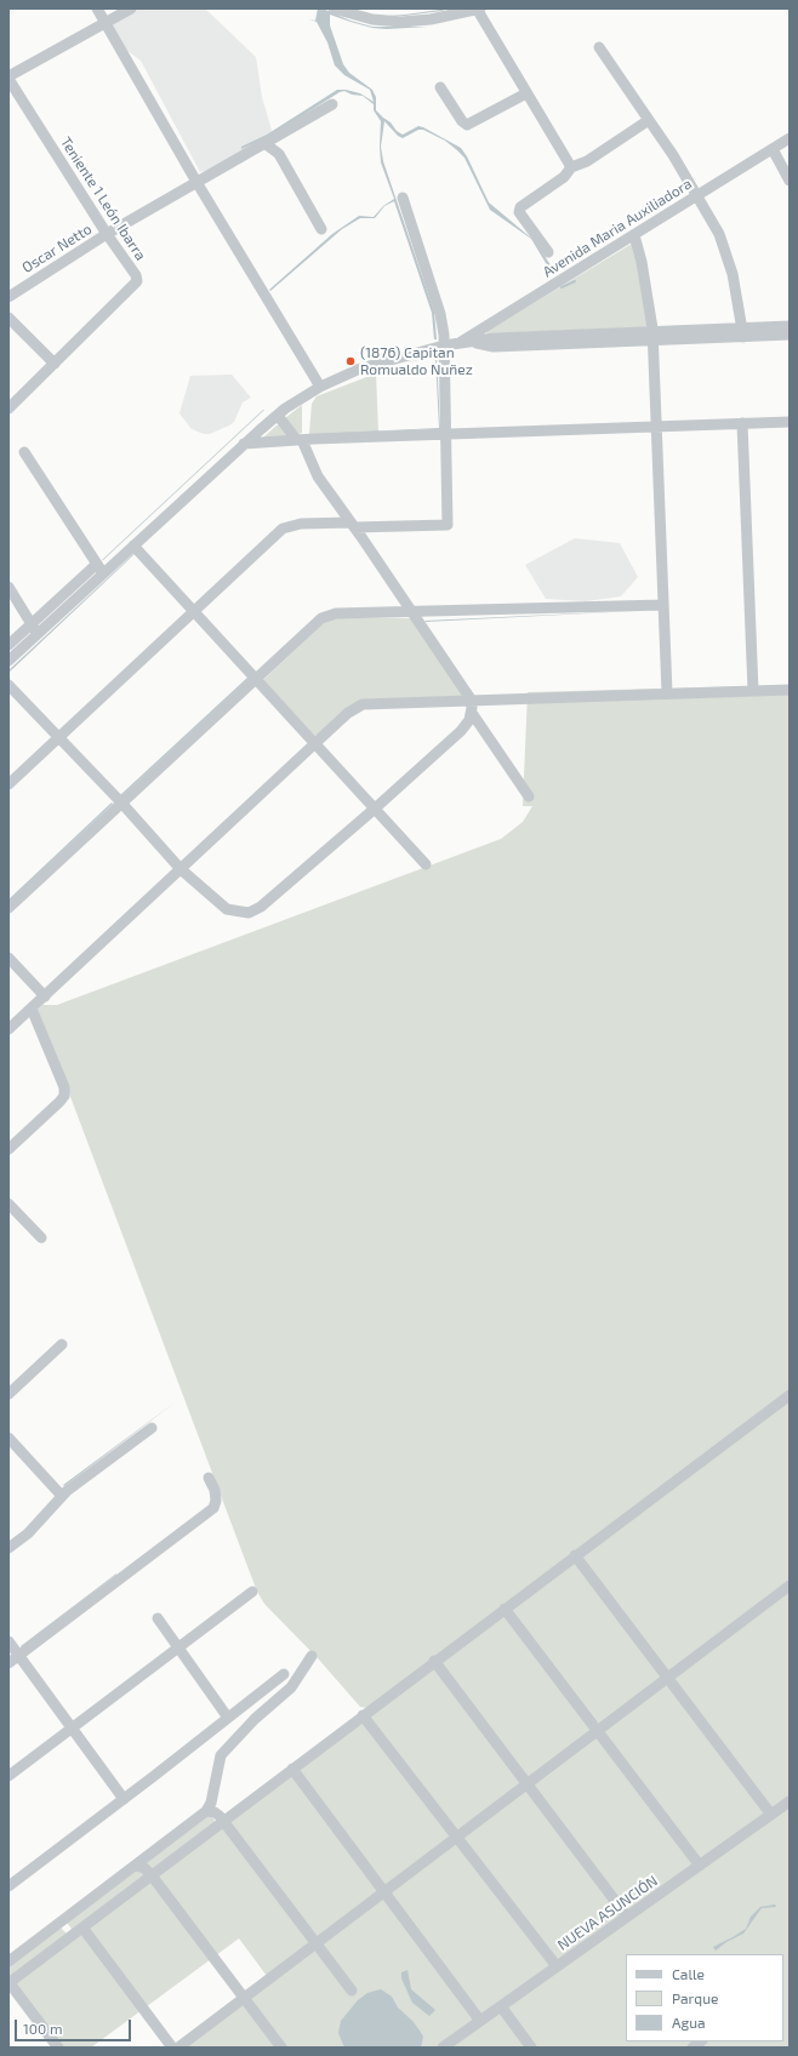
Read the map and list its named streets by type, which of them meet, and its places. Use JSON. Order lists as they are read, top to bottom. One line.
{"streets":{"street":["Teniente 1 León Ibarra","Avenida Maria Auxiliadora","Oscar Netto","NUEVA ASUNCIÓN"]},"crossings":[["Teniente 1 León Ibarra","Oscar Netto"]],"places":["(1876) Capitan Romualdo Nuñez"],"legend":["Calle","Parque","Agua"],"scale_bar":"100 m"}
